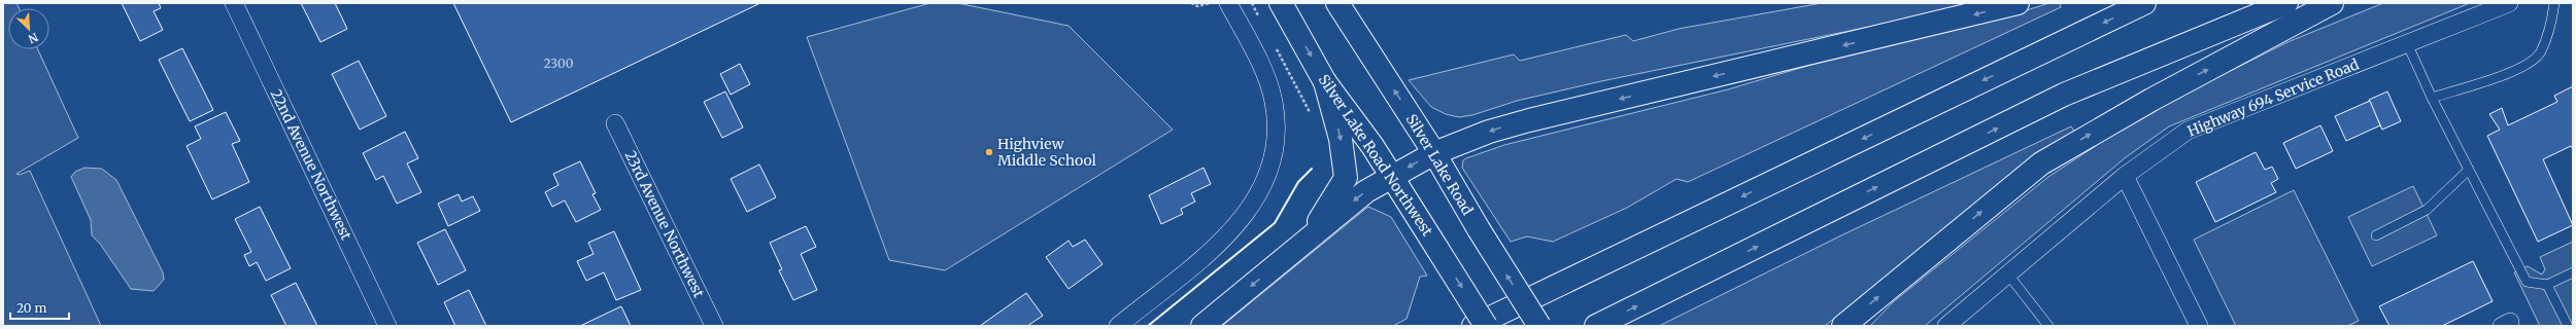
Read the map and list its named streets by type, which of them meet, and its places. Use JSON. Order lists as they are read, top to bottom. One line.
{"streets":{"main road":["Silver Lake Road Northwest","Silver Lake Road"],"street":["Highway 694 Service Road","22nd Avenue Northwest","23rd Avenue Northwest"]},"one_way":["Silver Lake Road Northwest","Silver Lake Road"],"places":["Highview Middle School"],"house_numbers":["2300"],"scale_bar":"20 m","north":"bottom right"}
